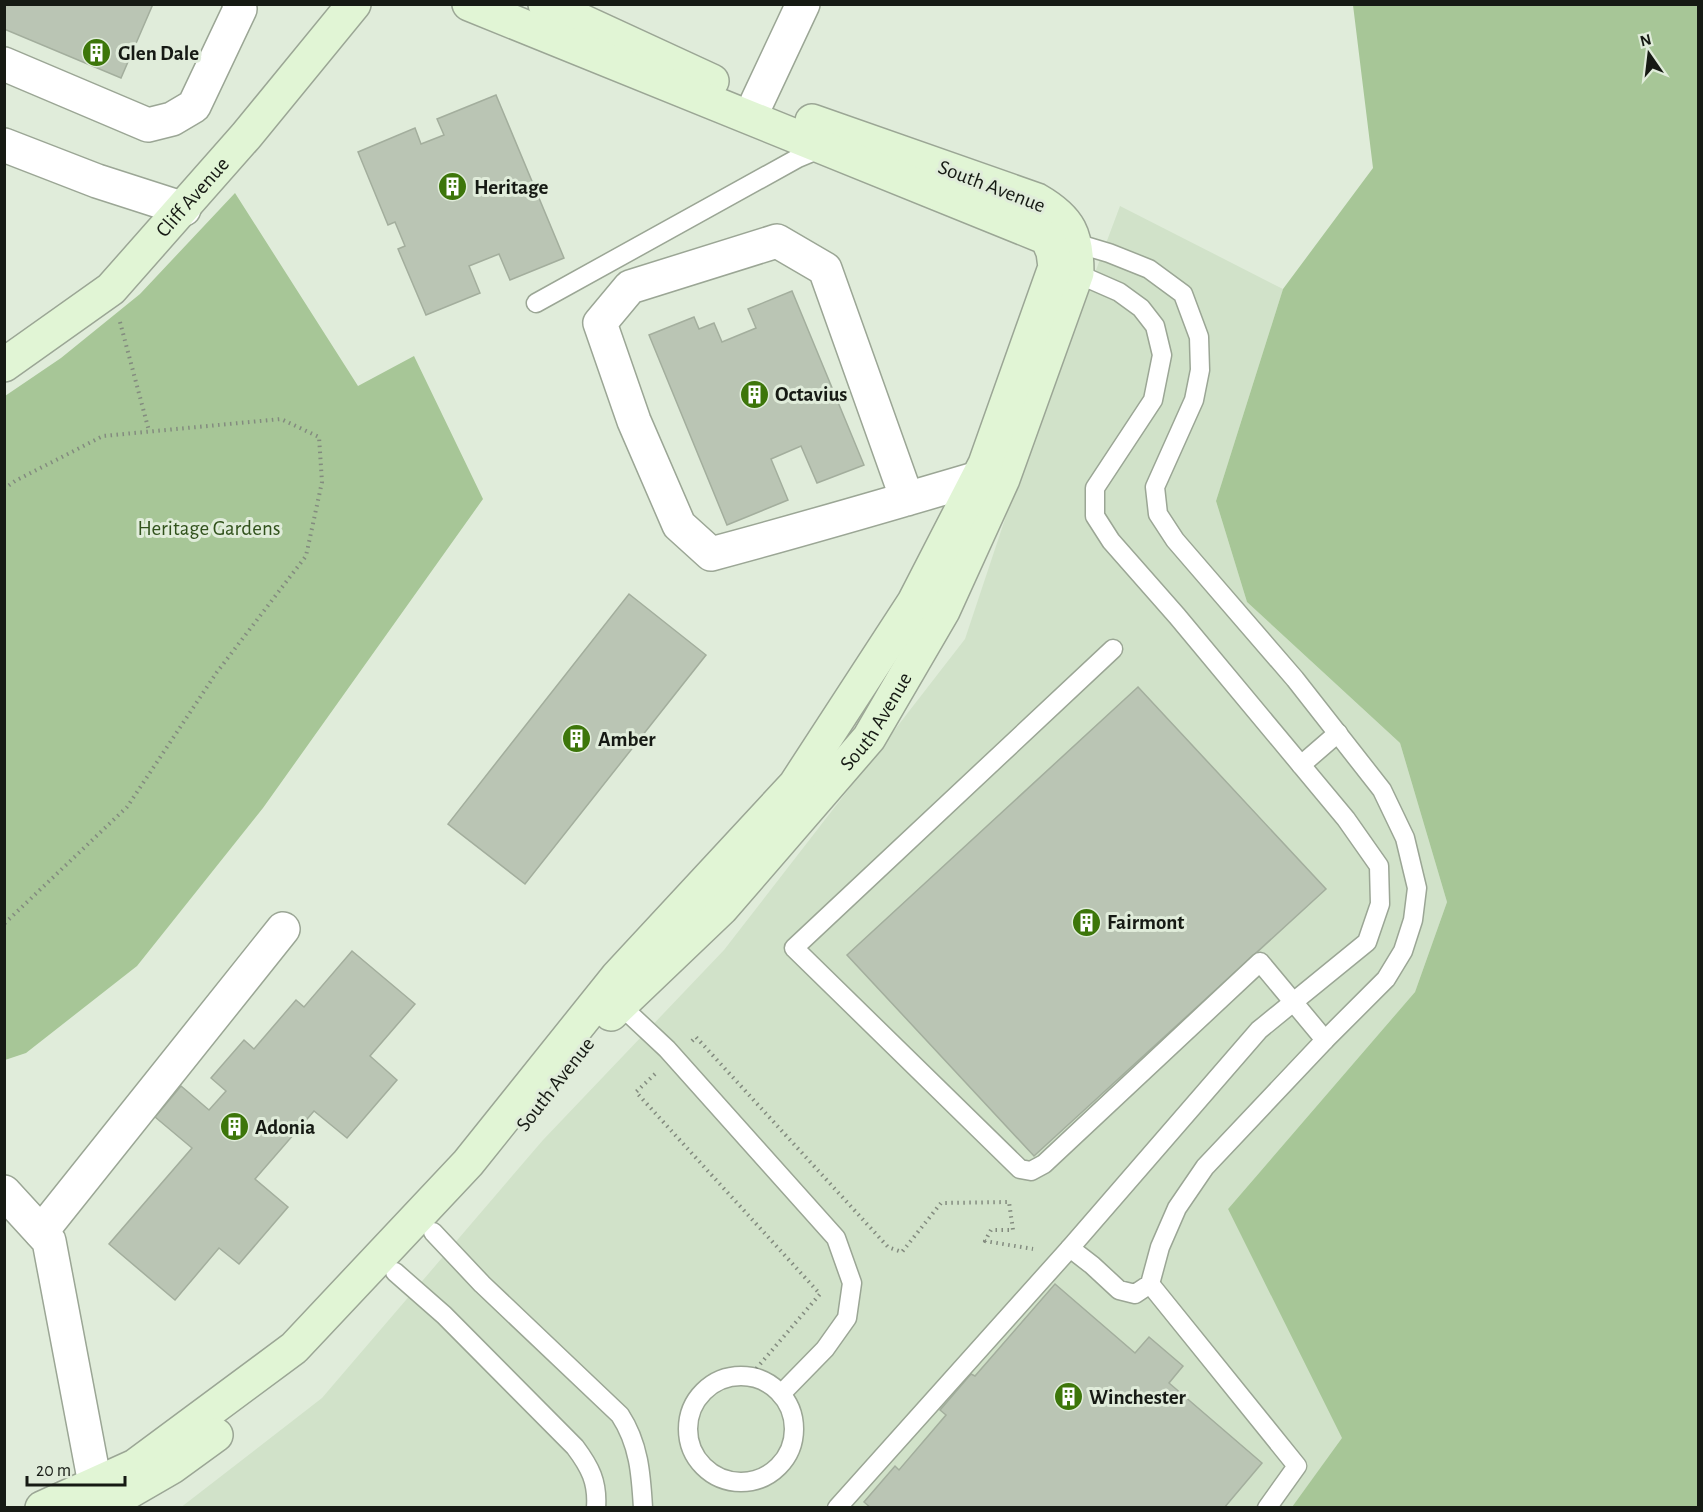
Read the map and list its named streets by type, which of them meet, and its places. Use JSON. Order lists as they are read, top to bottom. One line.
{"streets":{"street":["South Avenue","Cliff Avenue"]},"parks":["Heritage Gardens"],"places":{"building":["Glen Dale","Heritage","Octavius","Amber","Fairmont","Adonia","Winchester"]},"scale_bar":"20 m","north":"top"}
